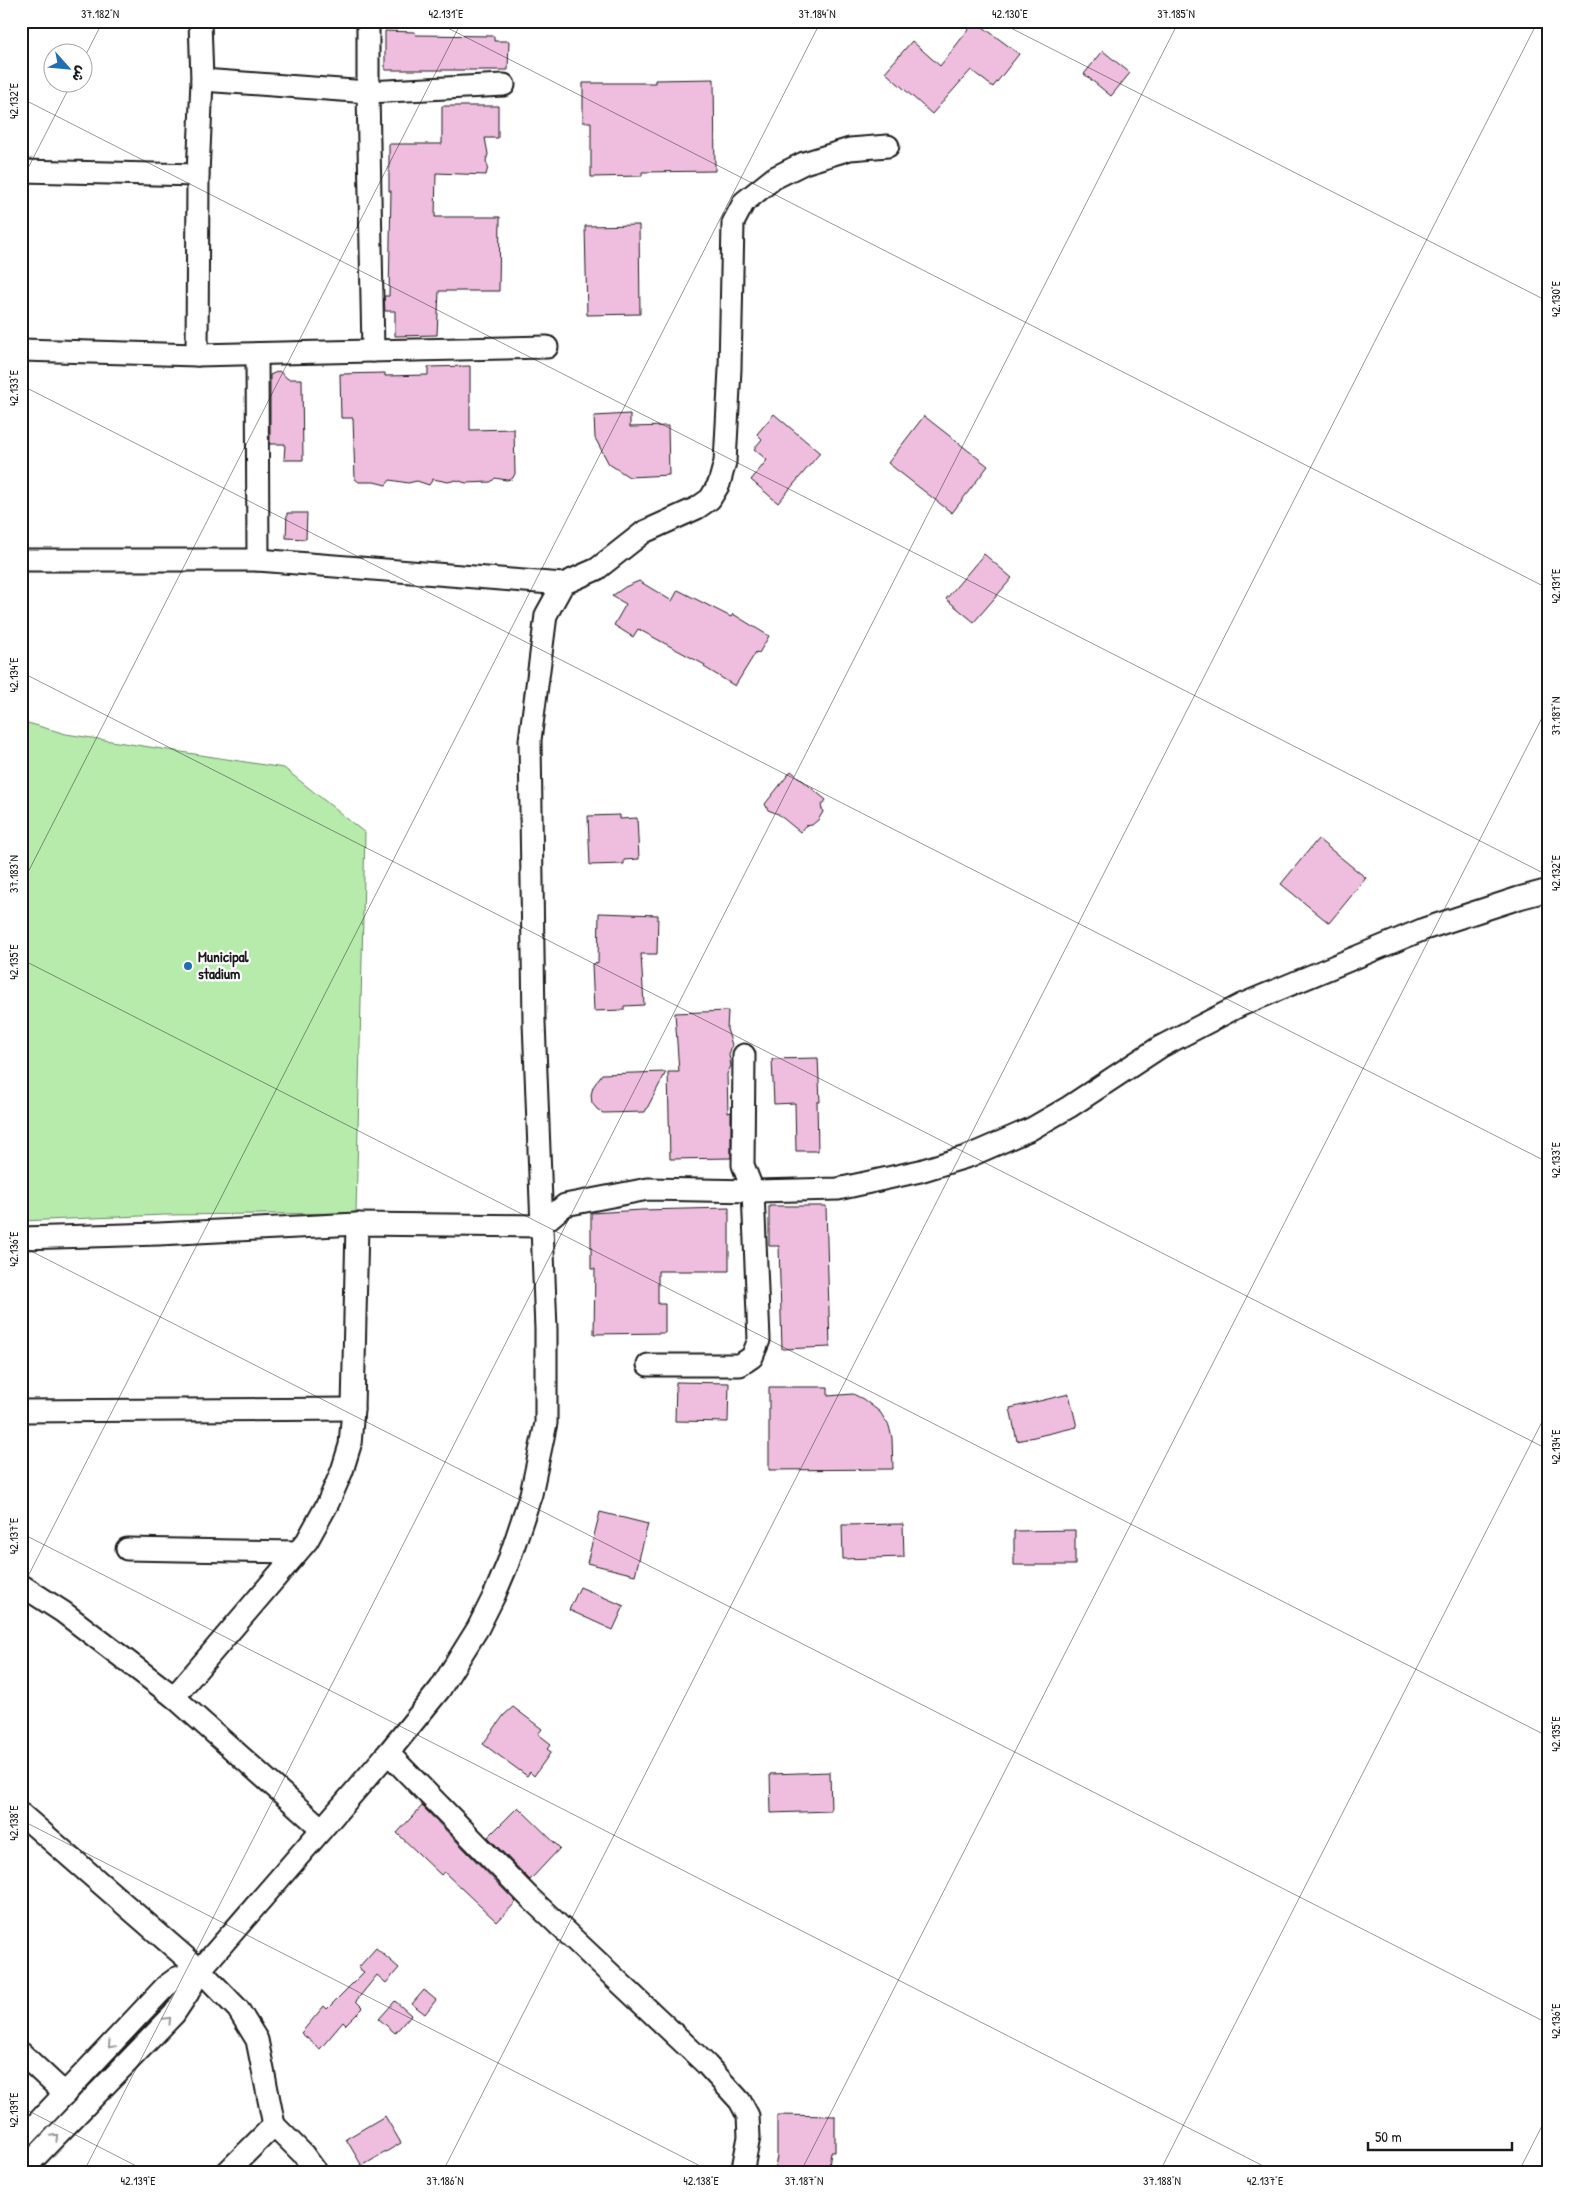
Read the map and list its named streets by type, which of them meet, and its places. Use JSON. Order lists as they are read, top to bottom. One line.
{"places":["Municipal stadium"],"scale_bar":"50 m","north":"bottom right","coordinates":["37.182°N","42.131°E","37.184°N","42.130°E","37.185°N","42.132°E","42.133°E","42.134°E","37.187°N","37.183°N","42.135°E","42.136°E","42.137°E","42.138°E","42.139°E","37.186°N","37.188°N"]}
